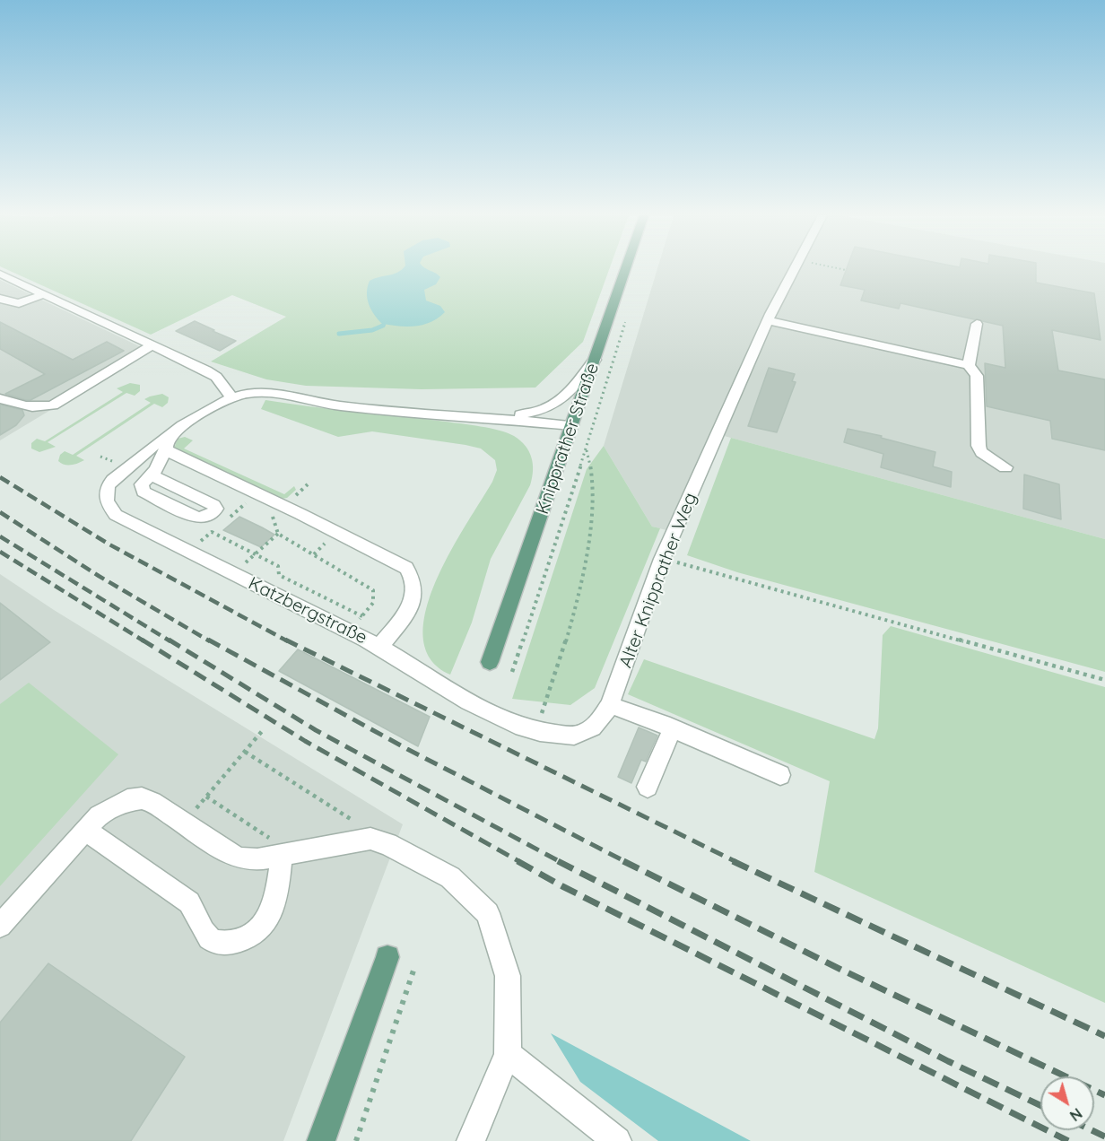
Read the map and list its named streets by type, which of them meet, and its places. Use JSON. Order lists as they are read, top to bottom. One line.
{"streets":{"main road":["Knipprather Straße"],"street":["Alter Knipprather Weg","Katzbergstraße"]},"crossings":[["Knipprather Straße","Katzbergstraße"],["Alter Knipprather Weg","Katzbergstraße"]],"north":"bottom right"}
